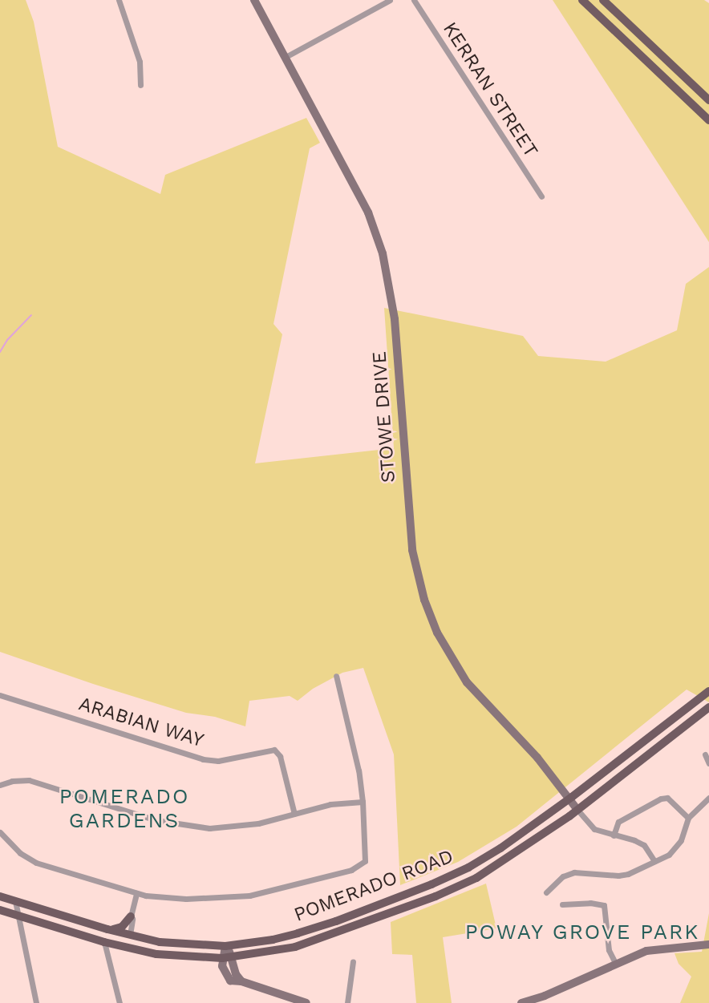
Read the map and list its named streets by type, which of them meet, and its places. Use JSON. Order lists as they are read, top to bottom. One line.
{"streets":{"main road":["STOWE DRIVE","POMERADO ROAD"],"street":["KERRAN STREET","ARABIAN WAY"]},"crossings":[["STOWE DRIVE","POMERADO ROAD"]],"districts":["POMERADO GARDENS","POWAY GROVE PARK"]}
